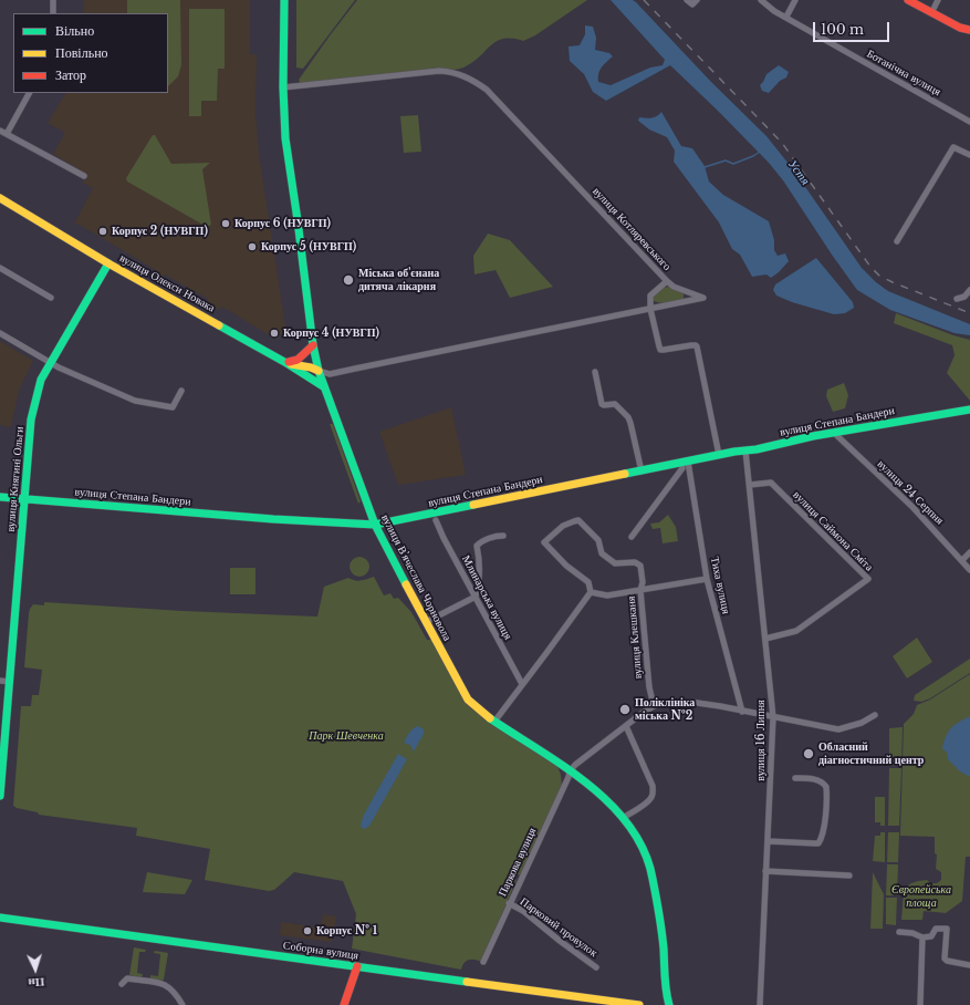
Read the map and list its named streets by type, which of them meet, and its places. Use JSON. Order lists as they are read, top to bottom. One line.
{"streets":{"main road":["вулиця Олекси Новака","вулиця Степана Бандери","вулиця Княгині Ольги","вулиця Вʼячеслава Чорновола","Соборна вулиця"],"street":["Ботанічна вулиця","вулиця Котляревського","вулиця 24 Серпня","вулиця Саймона Сміта","Тиха вулиця","Млинарська вулиця","вулиця Клешканя","вулиця 16 Липня","Паркова вулиця","Парковий провулок"]},"crossings":[["вулиця Котляревського","вулиця Вʼячеслава Чорновола"],["вулиця Олекси Новака","вулиця Княгині Ольги"],["вулиця Олекси Новака","вулиця Вʼячеслава Чорновола"],["вулиця Степана Бандери","вулиця Княгині Ольги"],["вулиця Степана Бандери","вулиця 24 Серпня"],["вулиця Степана Бандери","вулиця Вʼячеслава Чорновола"],["вулиця Степана Бандери","Тиха вулиця"],["вулиця Степана Бандери","вулиця 16 Липня"],["вулиця Саймона Сміта","вулиця 16 Липня"],["вулиця Вʼячеслава Чорновола","Паркова вулиця"],["Паркова вулиця","Парковий провулок"]],"water":["Устя"],"parks":["Парк Шевченка","Європейська площа"],"places":["Корпус 6 (НУВГП)","Корпус 2 (НУВГП)","Корпус 5 (НУВГП)","Міська об'єнана дитяча лікарня","Корпус 4 (НУВГП)","Поліклініка міська №2","Обласний діагностичний центр","Корпус № 1"],"legend":["Вільно","Повільно","Затор"],"scale_bar":"100 m","north":"bottom"}
